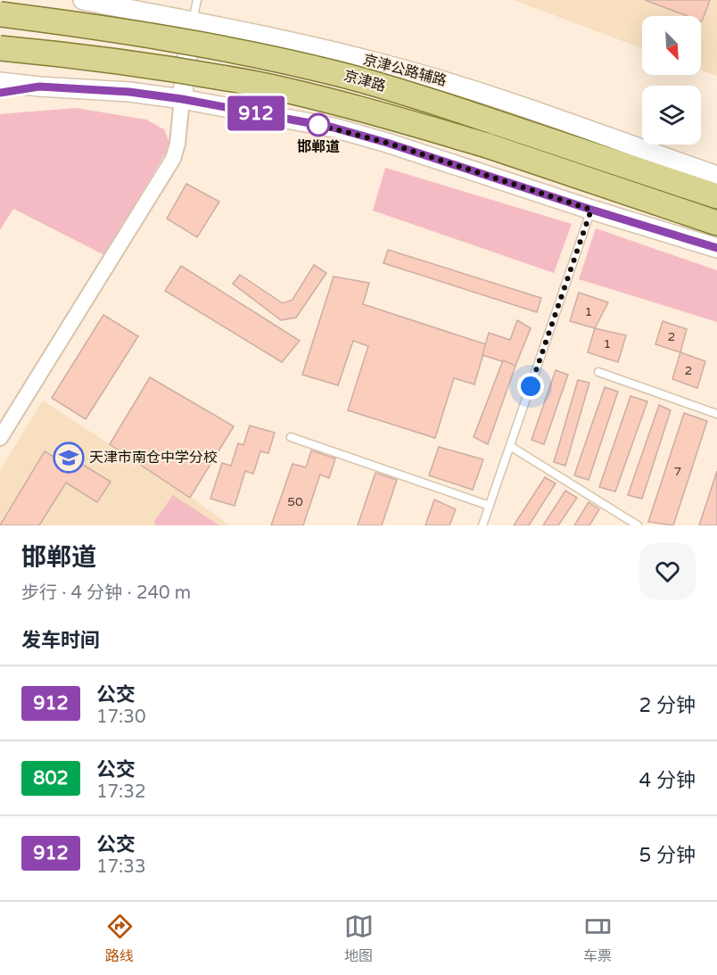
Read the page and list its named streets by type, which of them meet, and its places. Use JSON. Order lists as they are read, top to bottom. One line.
{"streets":{"main road":["京津路"],"street":["京津公路辅路"]},"places":{"other":["邯郸道"],"school or university":["天津市南仓中学分校"]},"lines":["bus line 912"],"house_numbers":["1","2","1","2","7","50"],"north":"bottom right","page":{"on_map":"912","heading":[["邯郸道","步行 · 4 分钟 · 240 m"],"发车时间"],"list":[{"mark":"912","name":"公交","note":"17:30","value":"2 分钟"},{"mark":"802","name":"公交","note":"17:32","value":"4 分钟"},{"mark":"912","name":"公交","note":"17:33","value":"5 分钟"}],"tabs":["路线","地图","车票"]}}
